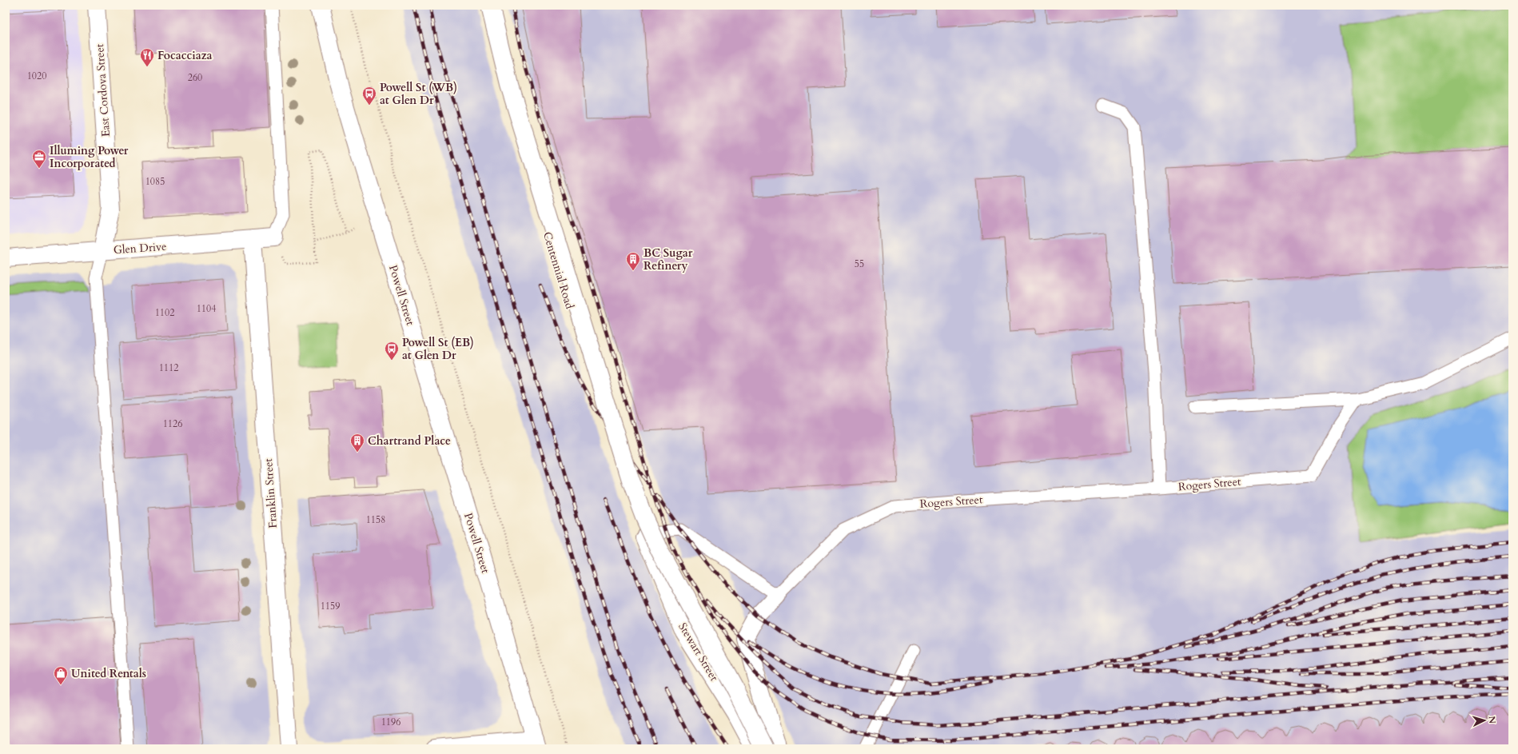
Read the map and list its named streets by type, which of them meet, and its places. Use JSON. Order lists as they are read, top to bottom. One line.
{"streets":{"street":["East Cordova Street","Glen Drive","Centennial Road","Powell Street","Franklin Street","Stewart Street"],"lane":["Rogers Street"]},"crossings":[["East Cordova Street","Glen Drive"],["Glen Drive","Franklin Street"],["Centennial Road","Stewart Street"]],"places":{"restaurant":["Focacciaza"],"bus stop":["Powell St (WB) at Glen Dr","Powell St (EB) at Glen Dr"],"office":["Illuming Power Incorporated"],"building":["BC Sugar Refinery","Chartrand Place"],"shop":["United Rentals"]},"house_numbers":["1020","260","1085","55","1104","1102","1112","1126","1158","1159","1196"],"north":"right"}
